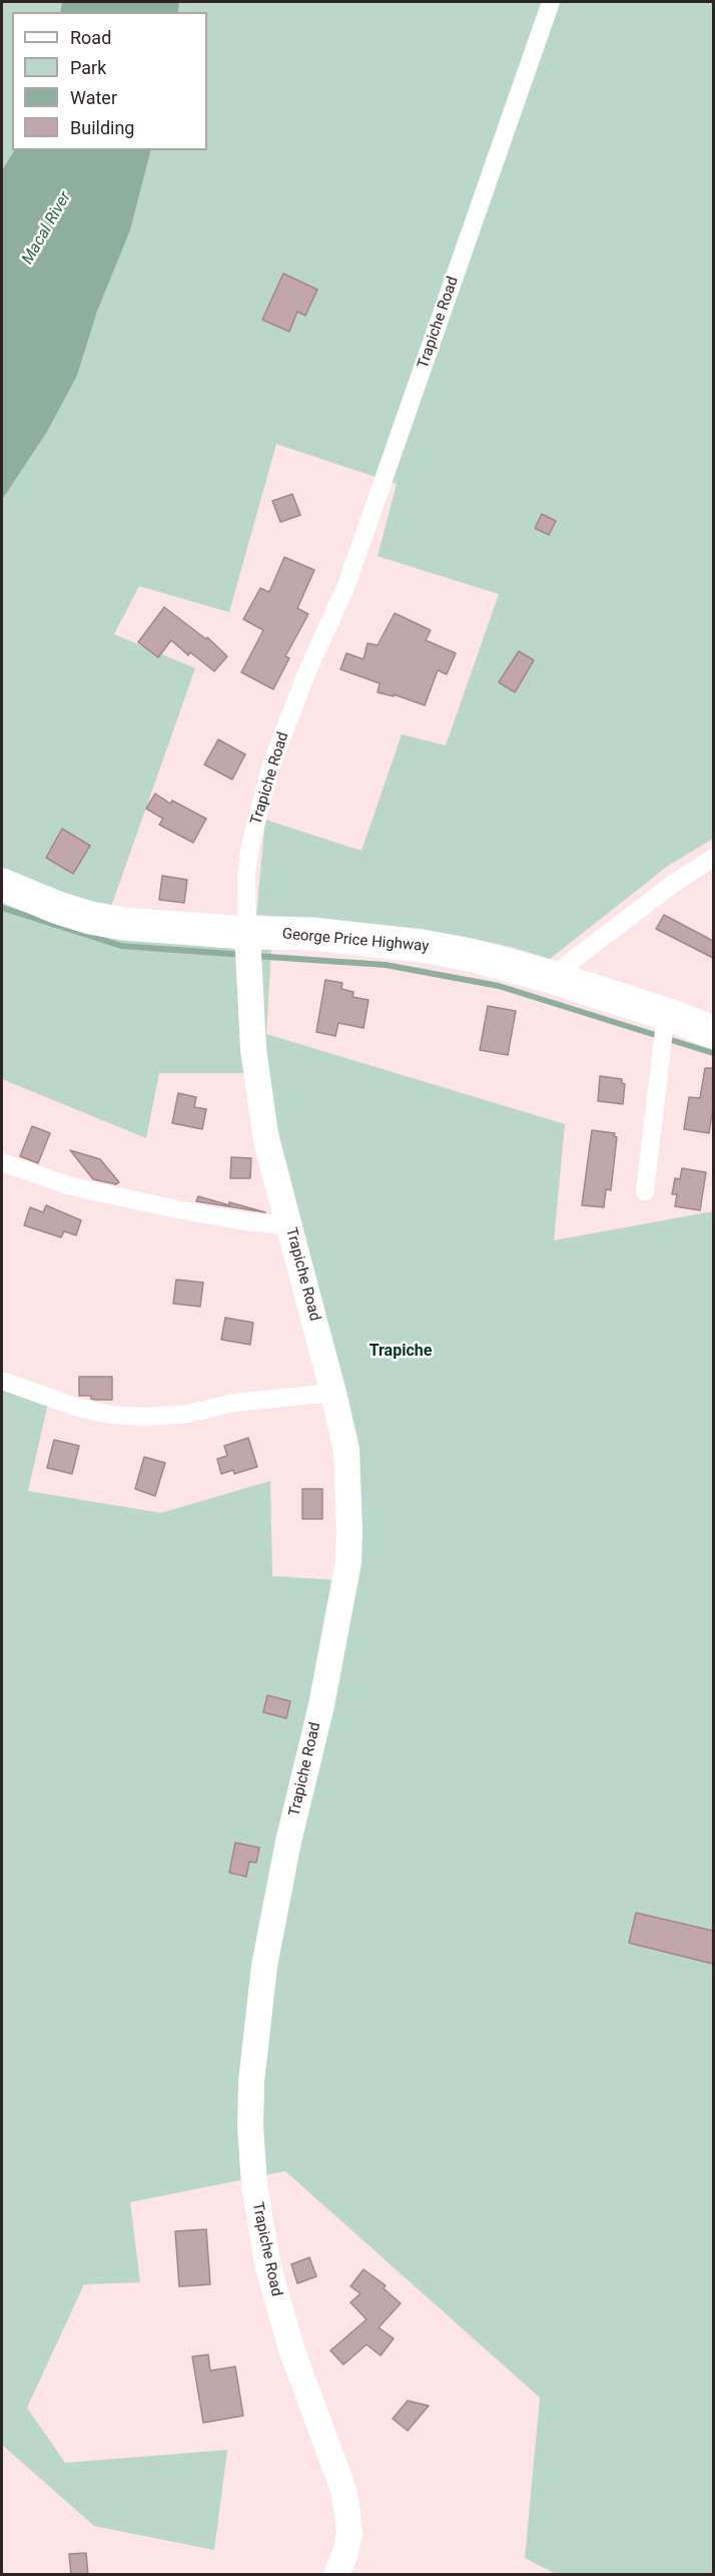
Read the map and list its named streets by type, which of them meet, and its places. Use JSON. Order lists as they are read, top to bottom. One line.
{"streets":{"highway":["George Price Highway"],"street":["Trapiche Road"]},"crossings":[["Trapiche Road","George Price Highway"]],"districts":["Trapiche"],"water":["Macal River"],"legend":["Road","Park","Water","Building"]}
